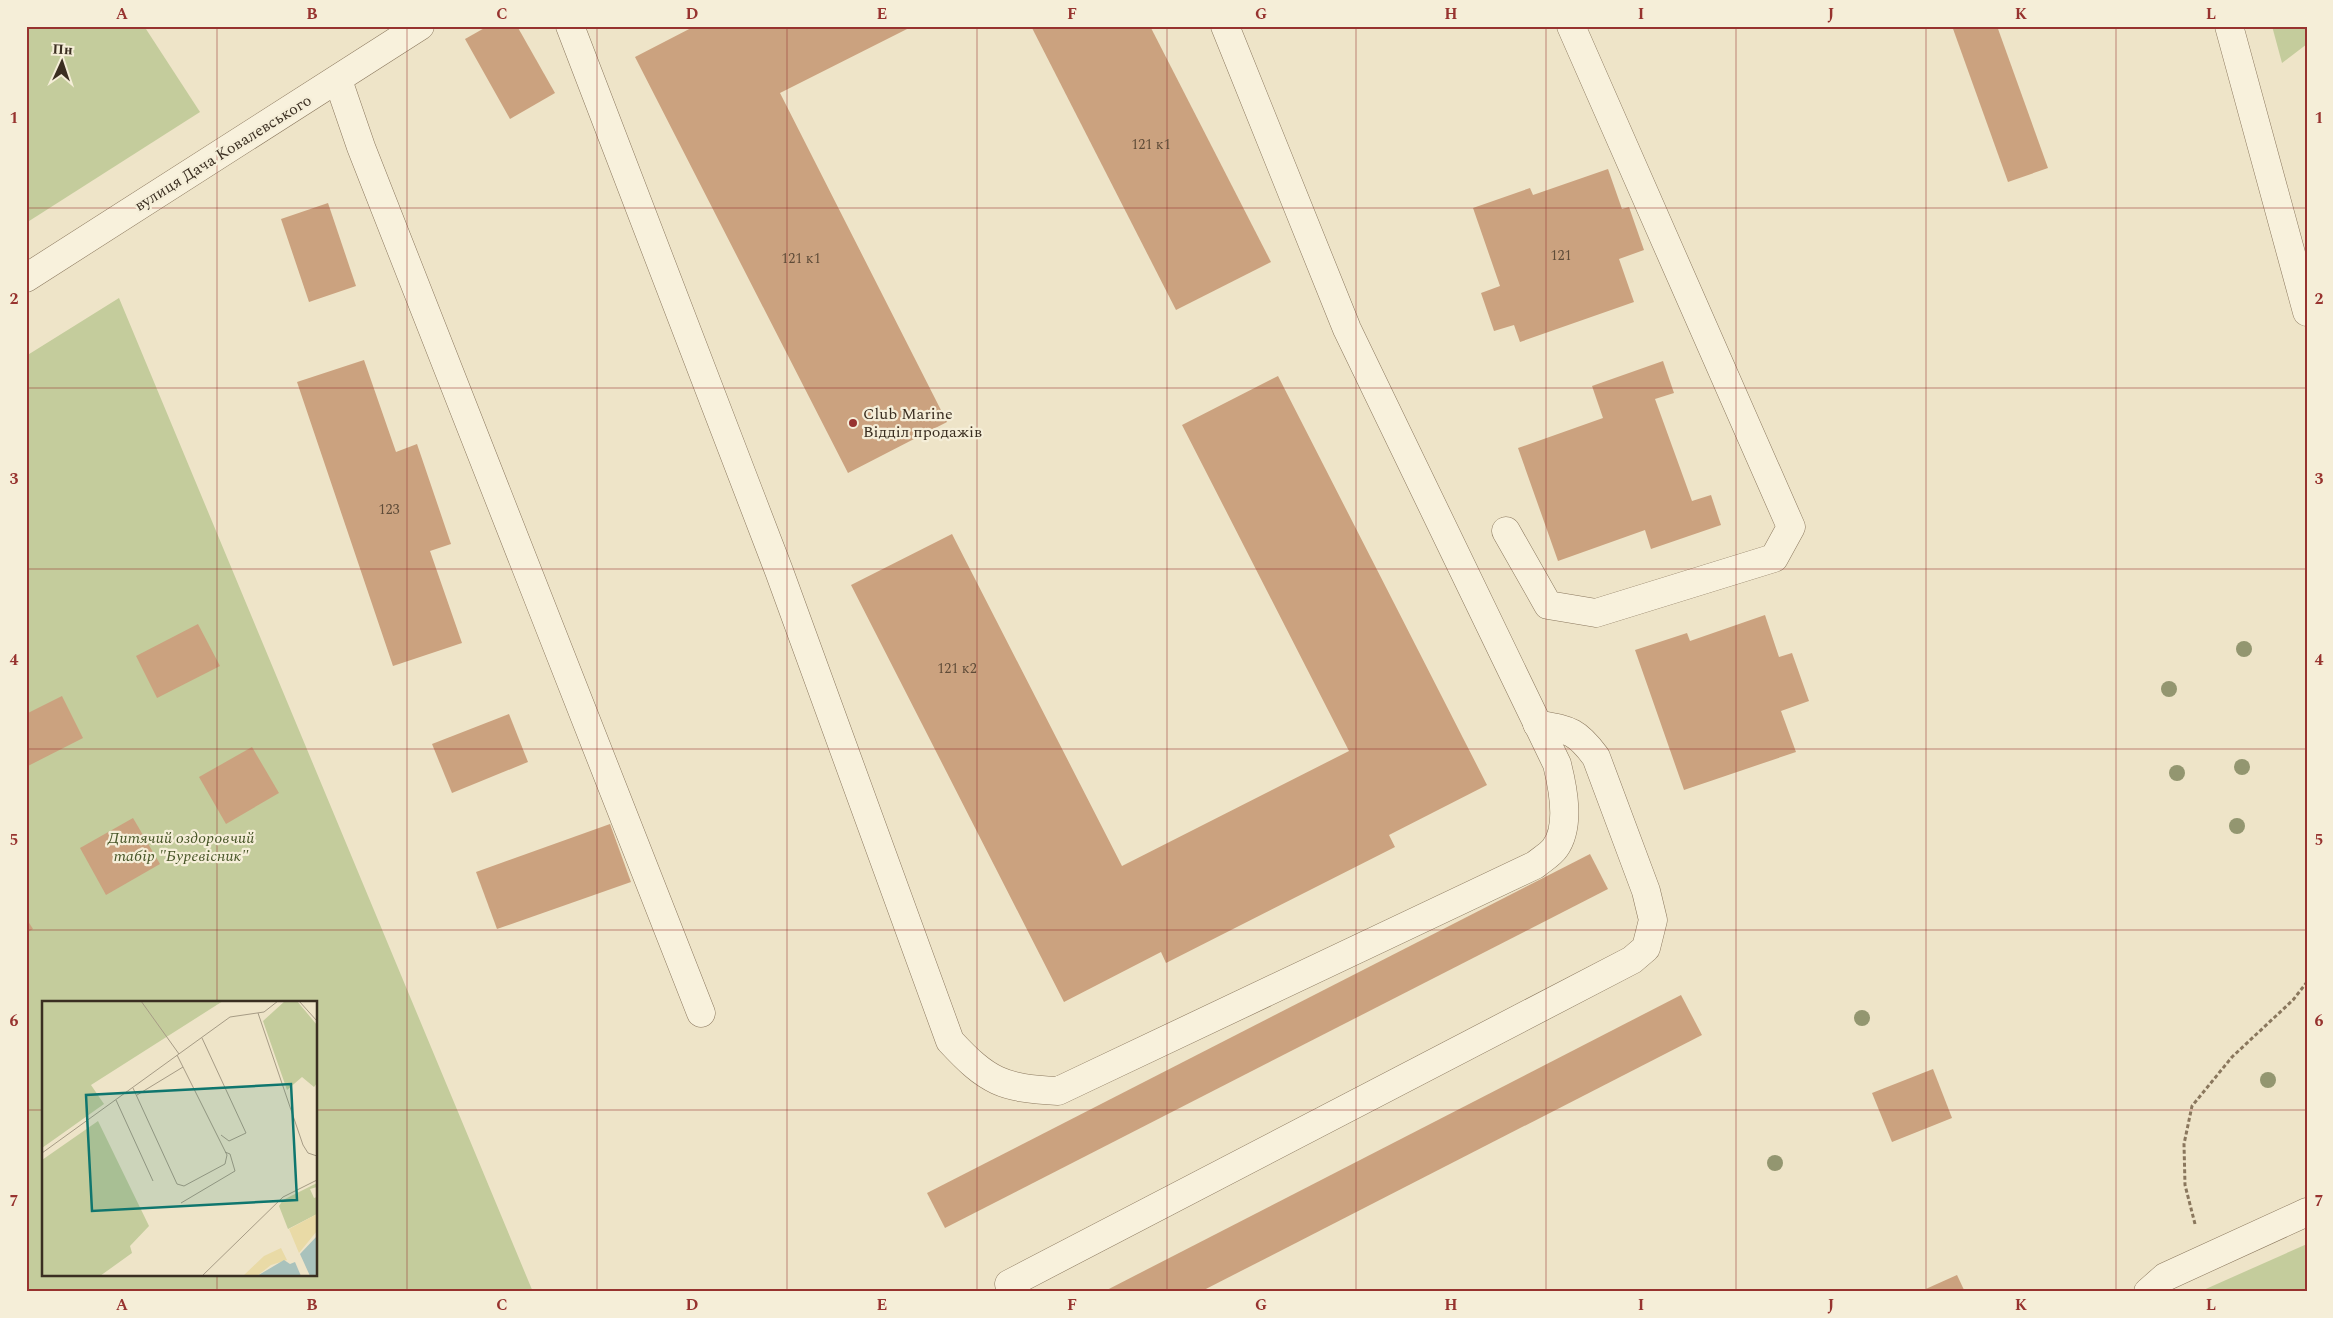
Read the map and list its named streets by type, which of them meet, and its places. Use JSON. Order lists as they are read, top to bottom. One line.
{"streets":{"street":["вулиця Дача Ковалевського"]},"parks":["Дитячий оздоровчий табір \"Буревісник\""],"places":["Club Marine Відділ продажів"],"house_numbers":["121 к1","121","121 к1","123","121 к2"],"north":"top","grid":{"columns":["A","B","C","D","E","F","G","H","I","J","K","L"],"rows":["1","2","3","4","5","6","7"]}}
